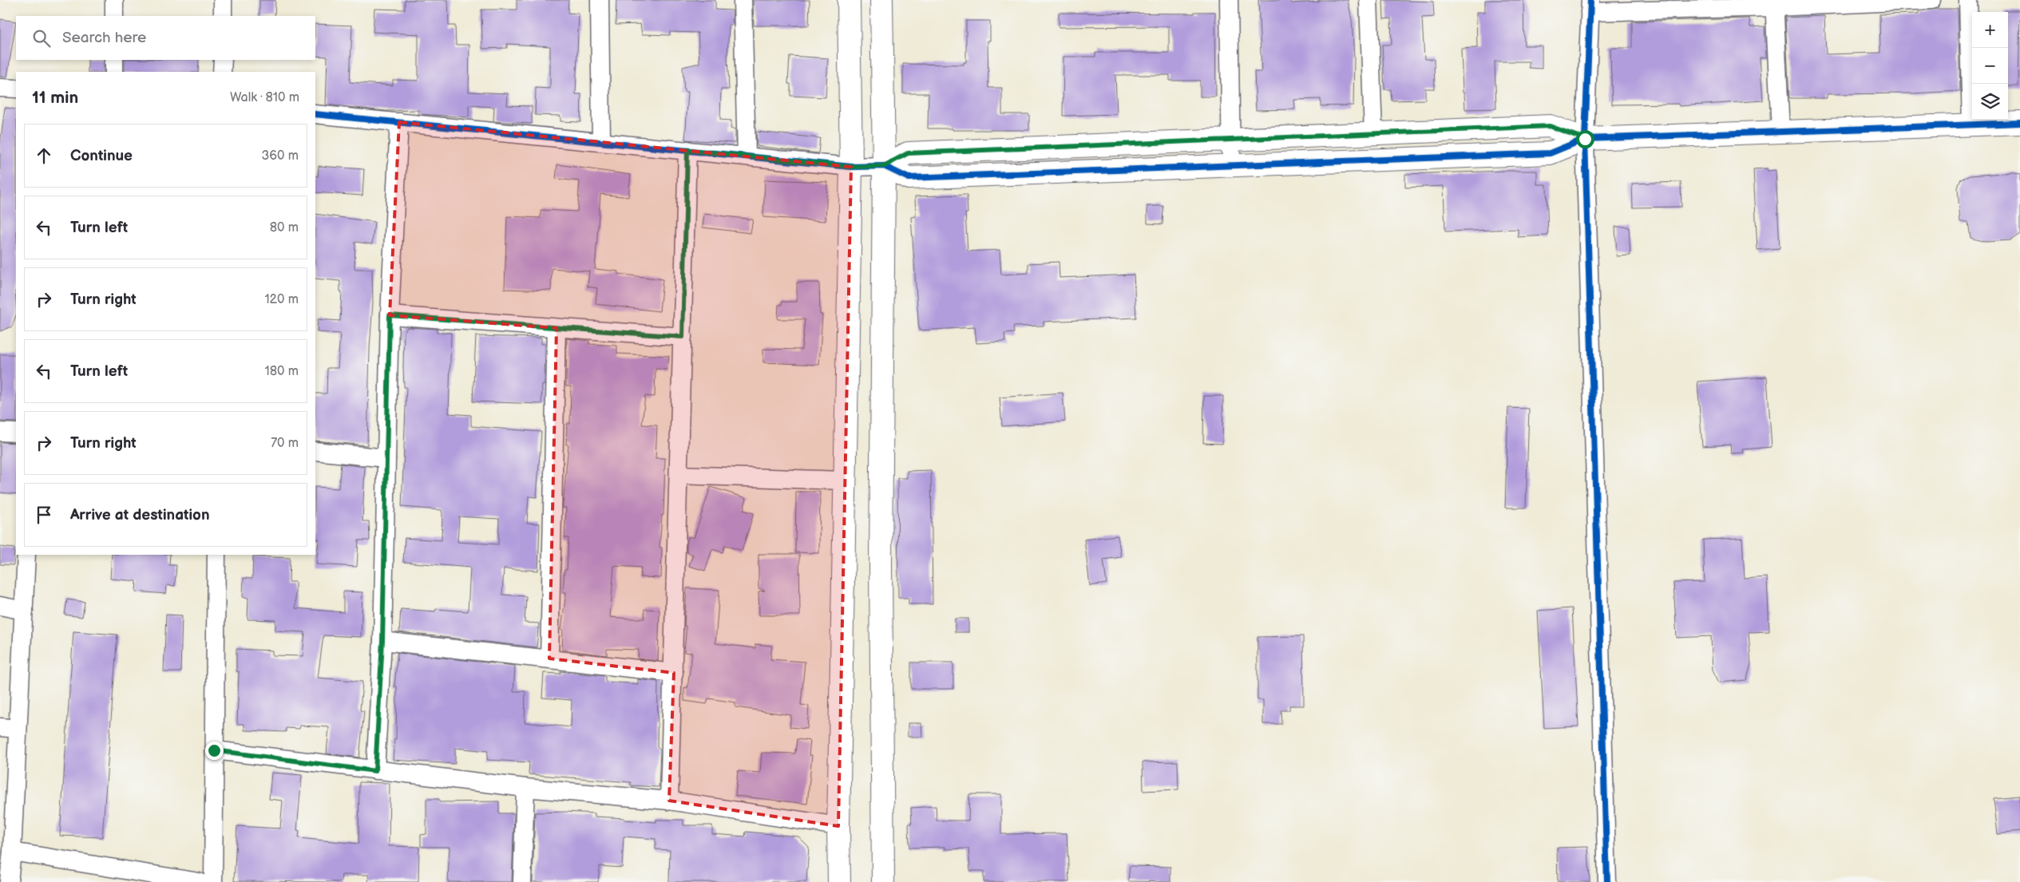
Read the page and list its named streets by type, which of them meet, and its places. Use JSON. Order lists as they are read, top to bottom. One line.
{"page":{"map_buttons":["+","−"],"search":"Search here","heading":["11 min","Walk · 810 m"],"list":[["Continue","360 m"],["Turn left","80 m"],["Turn right","120 m"],["Turn left","180 m"],["Turn right","70 m"],"Arrive at destination"]}}
